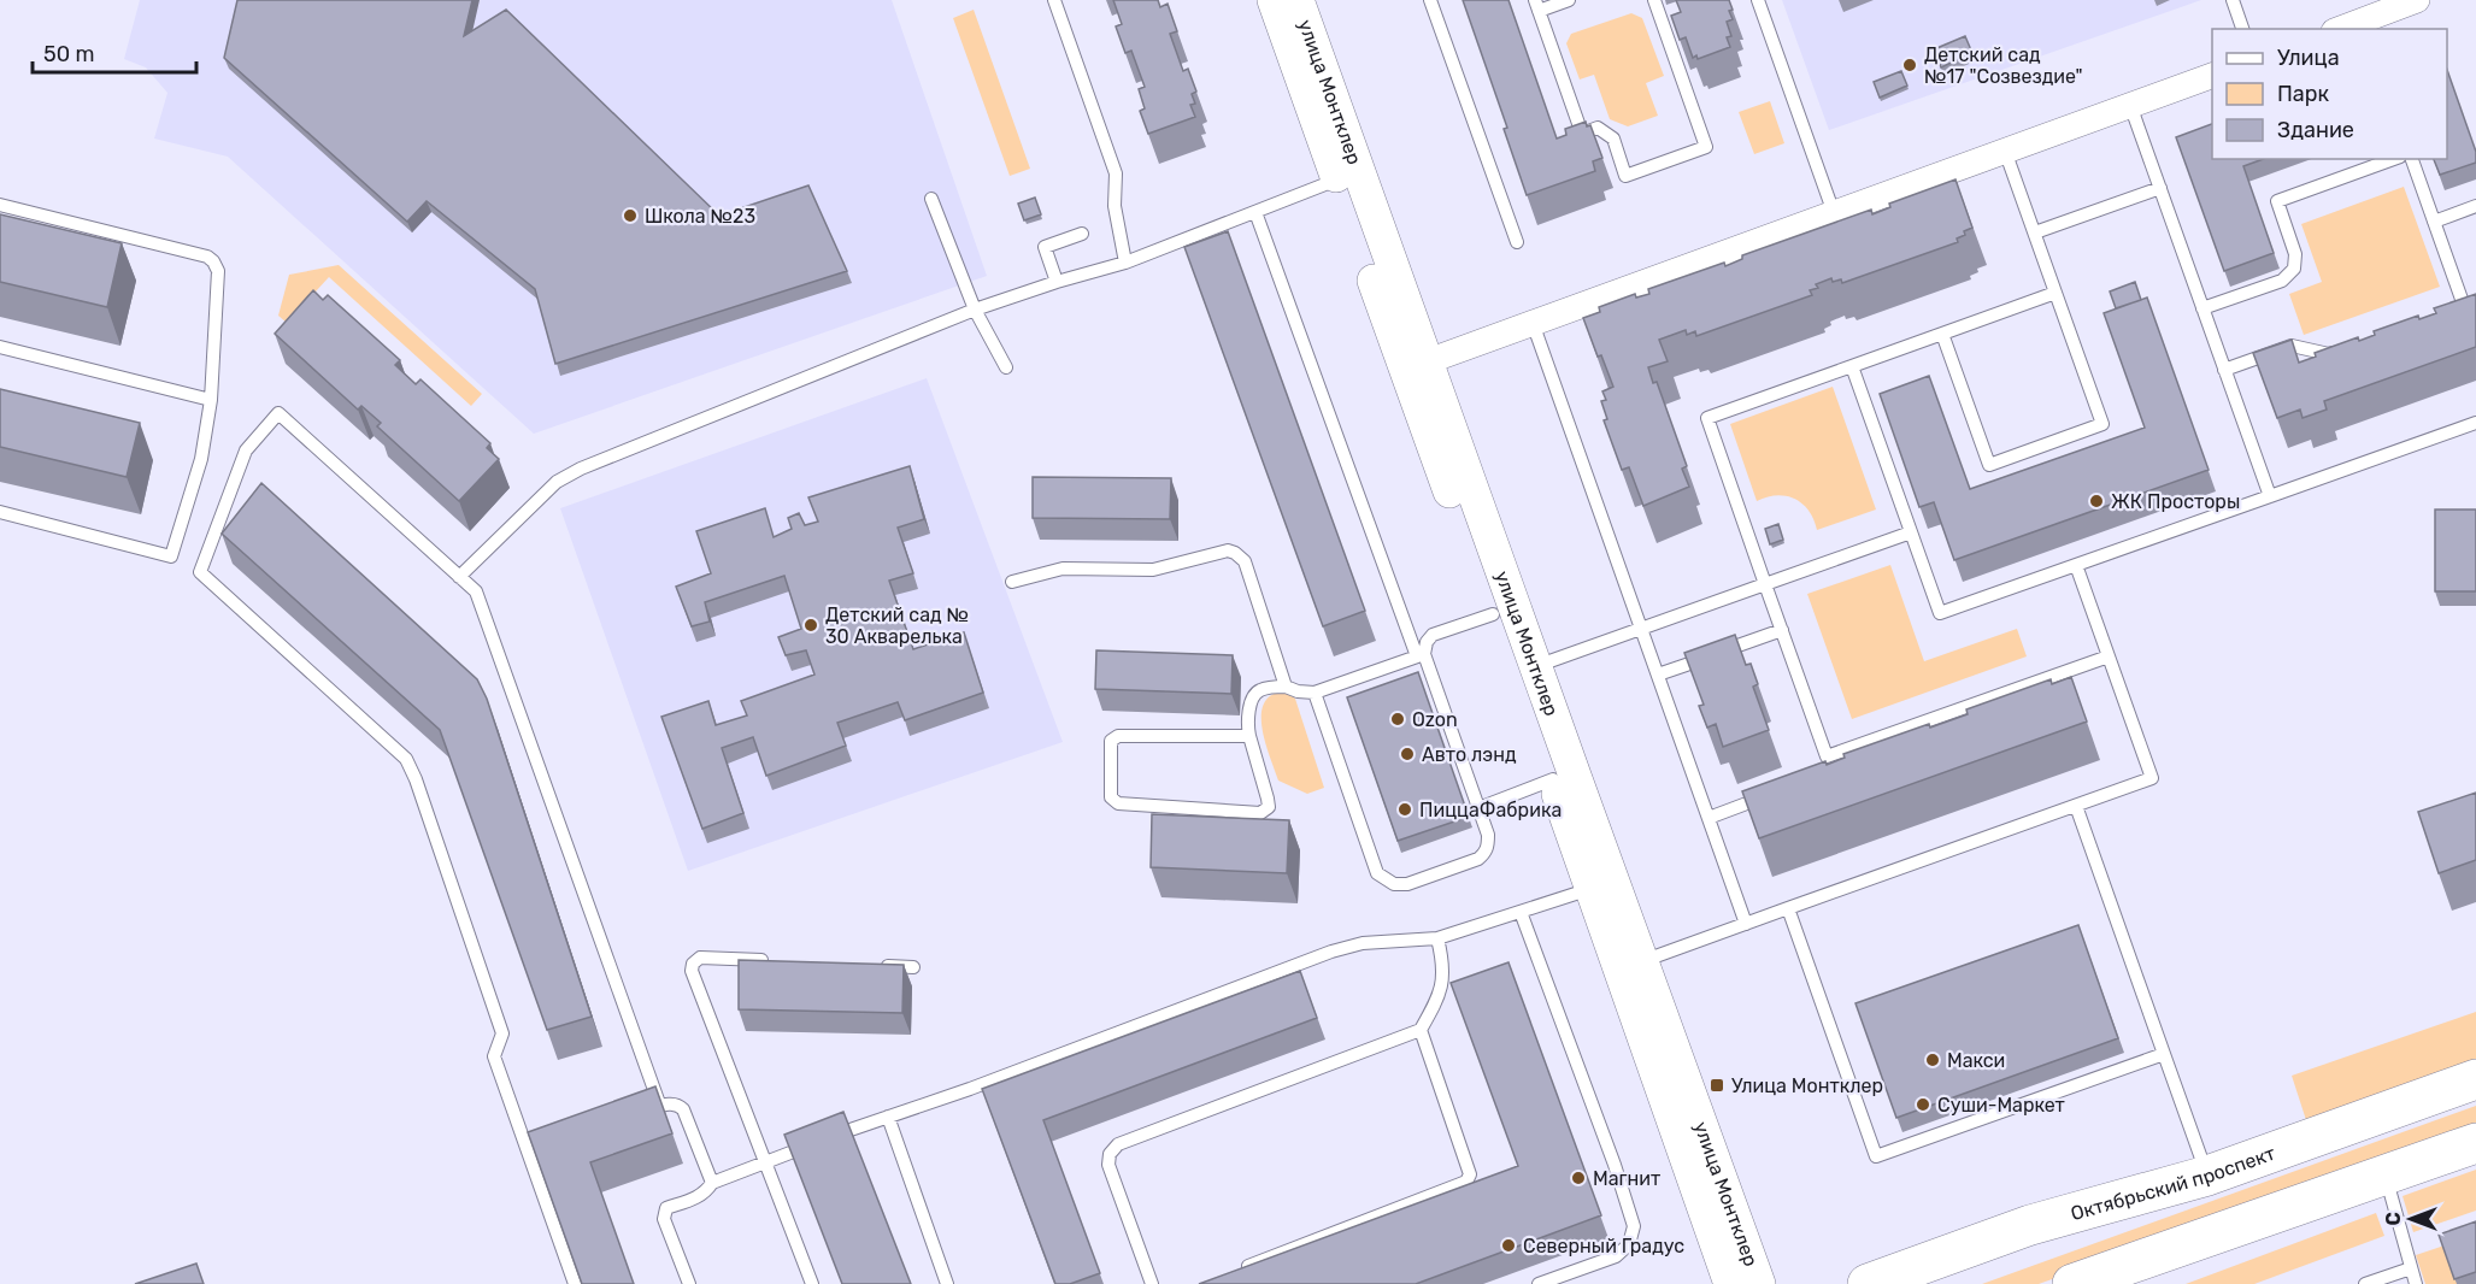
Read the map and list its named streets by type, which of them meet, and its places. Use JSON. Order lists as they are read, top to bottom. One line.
{"streets":{"main road":["Октябрьский проспект"],"street":["улица Монтклер"]},"places":{"other":["Детский сад №17 \"Созвездие\"","Школа №23","ЖК Просторы","Детский сад № 30 Акварелька","Ozon","Авто лэнд","ПиццаФабрика","Макси","Суши-Маркет","Магнит","Северный Градус"],"transit":["Улица Монтклер"]},"legend":["Улица","Парк","Здание"],"scale_bar":"50 m","north":"left"}
